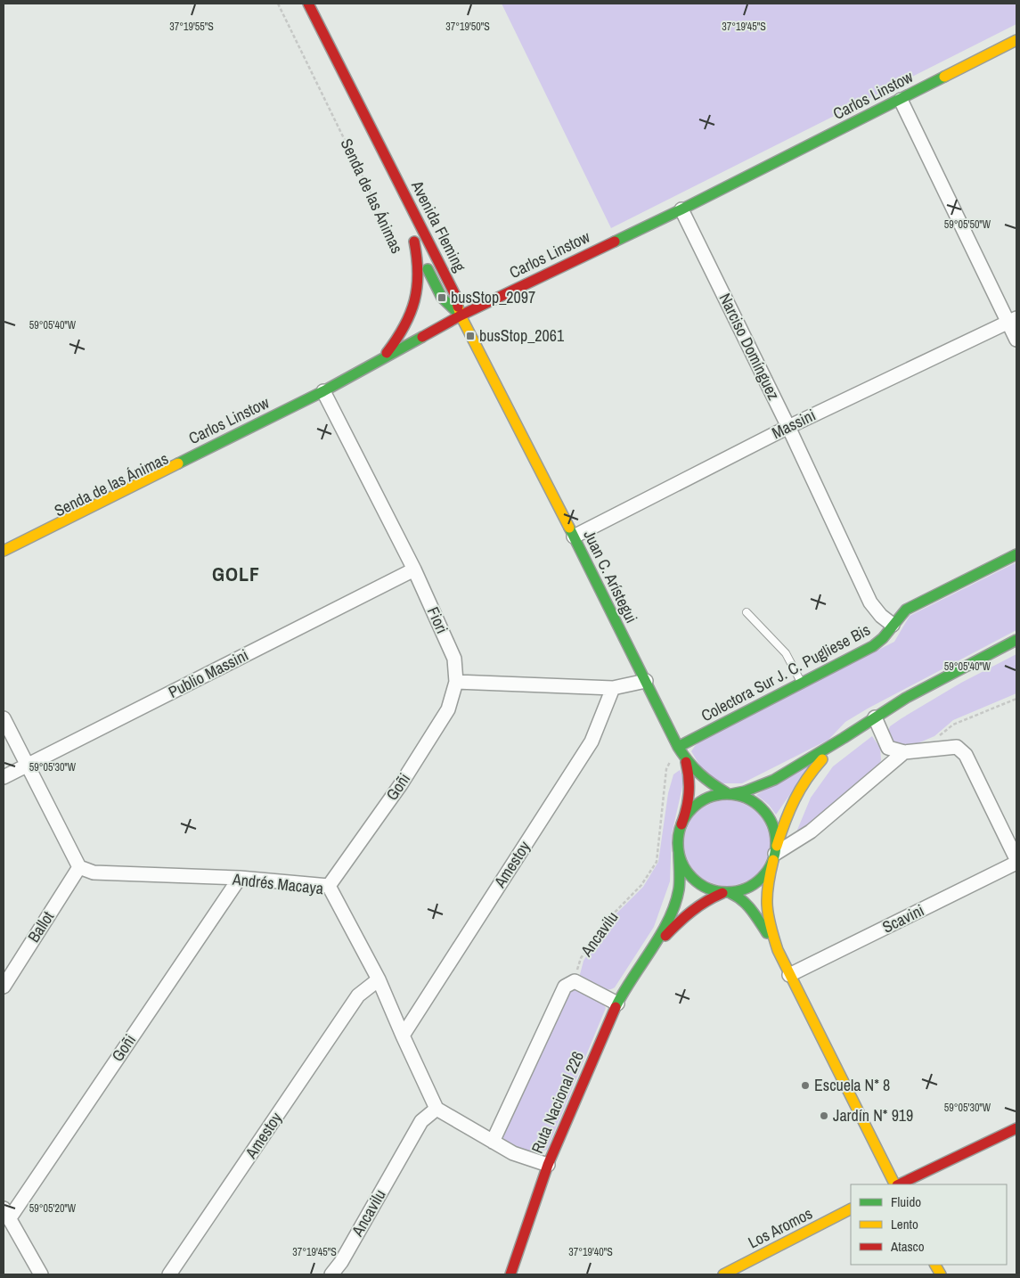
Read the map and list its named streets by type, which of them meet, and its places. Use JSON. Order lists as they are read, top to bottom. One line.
{"streets":{"main road":["Carlos Linstow","Avenida Fleming","Juan C. Arístegui","Colectora Sur J. C. Pugliese Bis","Ruta Nacional 226","Los Aromos"],"street":["Narciso Domínguez","Massini","Fiori","Publio Massini","Goñi","Amestoy","Andrés Macaya","Scavini","Ballot","Ancavilu"],"path":["Senda de las Ánimas"]},"crossings":[["Carlos Linstow","Avenida Fleming"],["Carlos Linstow","Narciso Domínguez"],["Carlos Linstow","Juan C. Arístegui"],["Carlos Linstow","Fiori"],["Avenida Fleming","Juan C. Arístegui"],["Narciso Domínguez","Massini"],["Narciso Domínguez","Colectora Sur J. C. Pugliese Bis"],["Massini","Juan C. Arístegui"],["Juan C. Arístegui","Colectora Sur J. C. Pugliese Bis"],["Juan C. Arístegui","Ancavilu"],["Juan C. Arístegui","Ruta Nacional 226"],["Fiori","Publio Massini"],["Fiori","Goñi"],["Colectora Sur J. C. Pugliese Bis","Ancavilu"],["Goñi","Andrés Macaya"],["Amestoy","Andrés Macaya"],["Andrés Macaya","Ballot"],["Andrés Macaya","Ancavilu"]],"districts":["GOLF"],"places":{"transit":["busStop_2097","busStop_2061"],"other":["Escuela N* 8","Jardín N* 919"]},"legend":["Fluido","Lento","Atasco"],"coordinates":["37°19'50\"S","37°19'45\"S","37°19'55\"S","59°05'50\"W","59°05'40\"W","59°05'30\"W","59°05'20\"W","37°19'40\"S"]}
